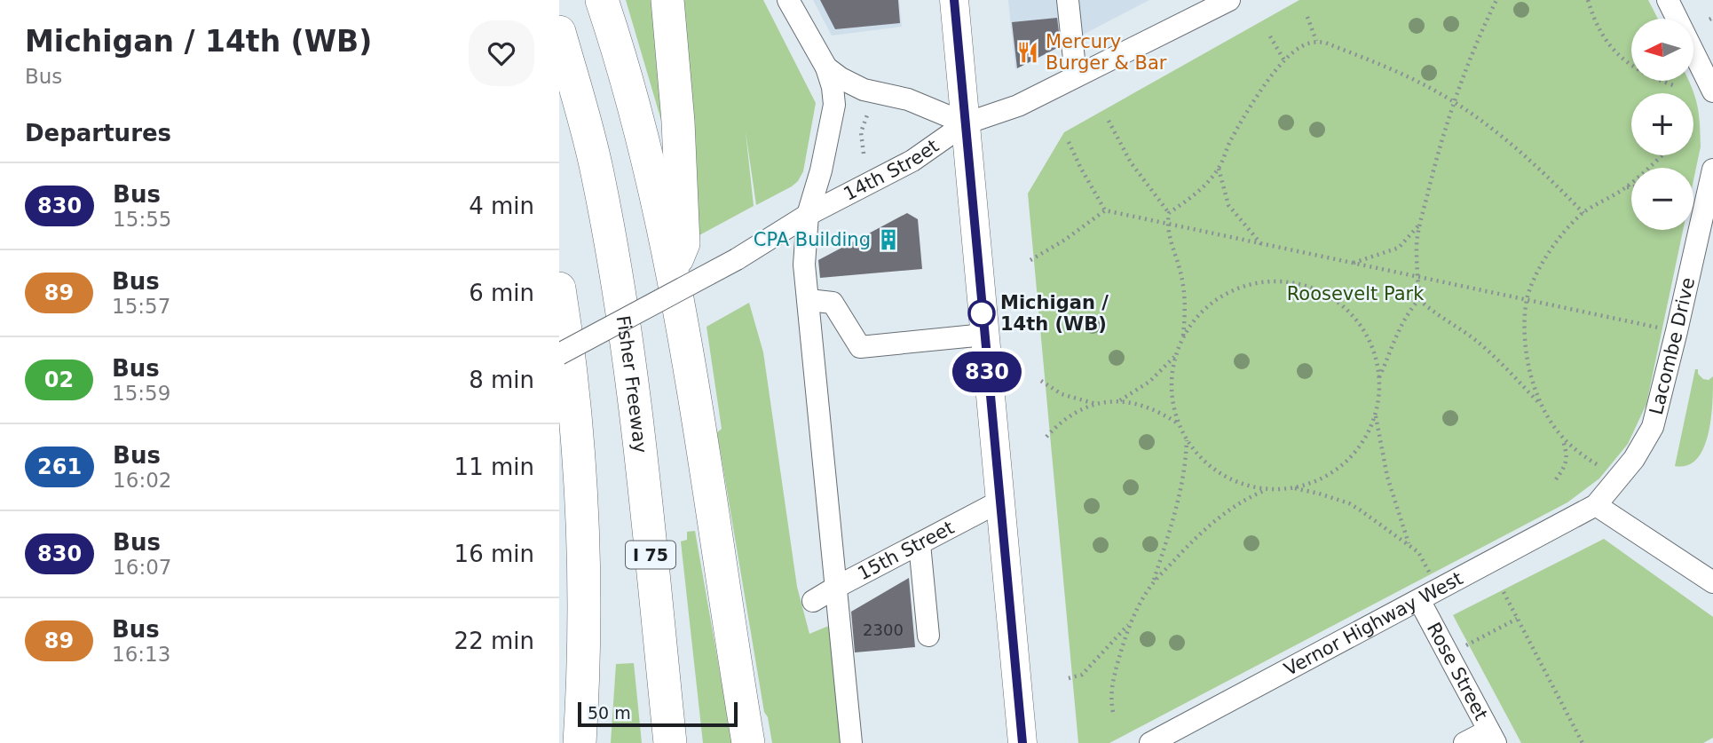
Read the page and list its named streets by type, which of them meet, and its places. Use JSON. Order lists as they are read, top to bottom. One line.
{"streets":{"highway":["Fisher Freeway","I 75"],"street":["14th Street","Lacombe Drive","15th Street","Vernor Highway West","Rose Street"]},"crossings":[["Lacombe Drive","Vernor Highway West"],["Vernor Highway West","Rose Street"]],"parks":["Roosevelt Park"],"places":{"restaurant":["Mercury Burger & Bar"],"building":["CPA Building"],"other":["Michigan / 14th (WB)"]},"lines":["bus line 830"],"house_numbers":["2300"],"scale_bar":"50 m","north":"left","page":{"heading":[["Michigan / 14th (WB)","Bus"],"Departures"],"on_map":"830","map_buttons":["+","−"],"list":[{"mark":"830","name":"Bus","note":"15:55","value":"4 min"},{"mark":"89","name":"Bus","note":"15:57","value":"6 min"},{"mark":"02","name":"Bus","note":"15:59","value":"8 min"},{"mark":"261","name":"Bus","note":"16:02","value":"11 min"},{"mark":"830","name":"Bus","note":"16:07","value":"16 min"},{"mark":"89","name":"Bus","note":"16:13","value":"22 min"}],"scale":"50 m"}}
